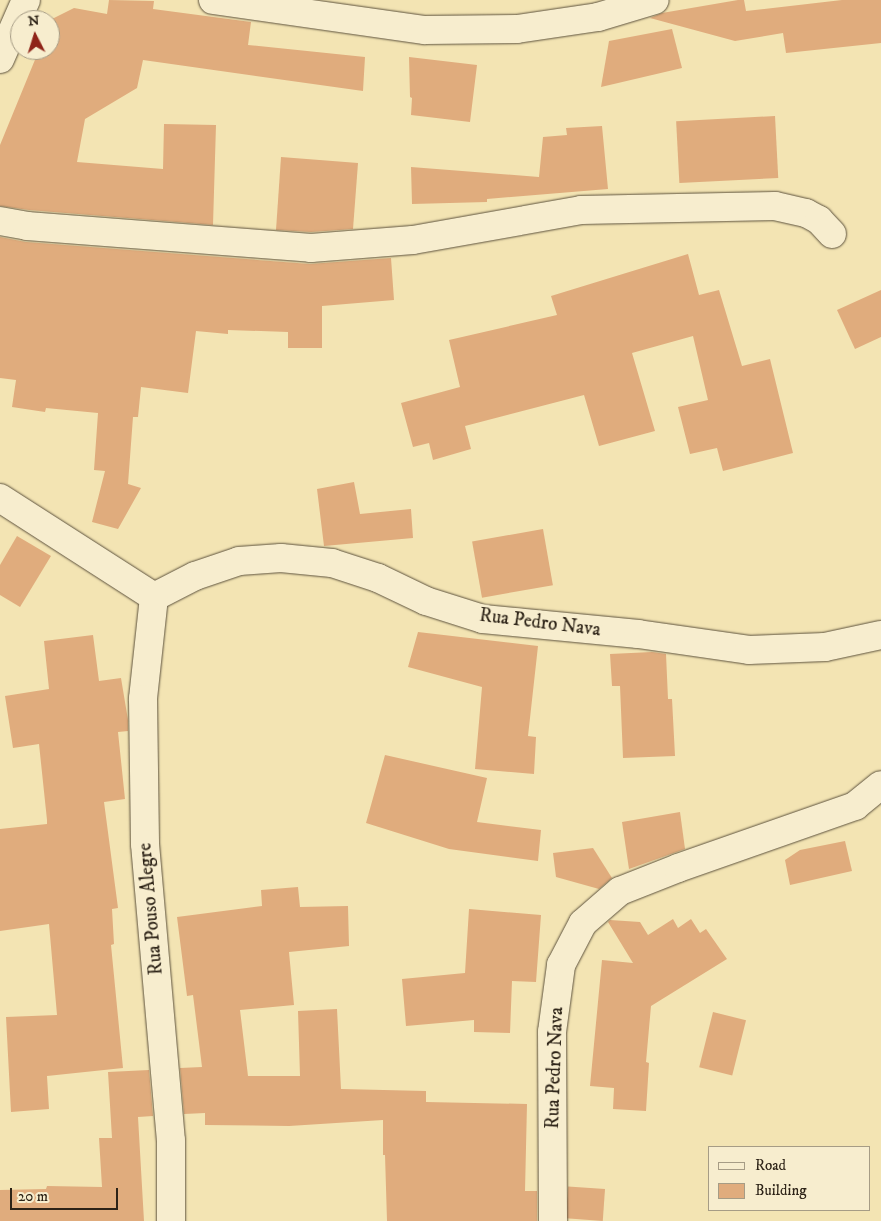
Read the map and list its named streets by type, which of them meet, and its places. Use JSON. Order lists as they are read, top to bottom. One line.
{"streets":{"street":["Rua Pedro Nava","Rua Pouso Alegre"]},"crossings":[["Rua Pedro Nava","Rua Pouso Alegre"]],"legend":["Road","Building"],"scale_bar":"20 m","north":"top"}
